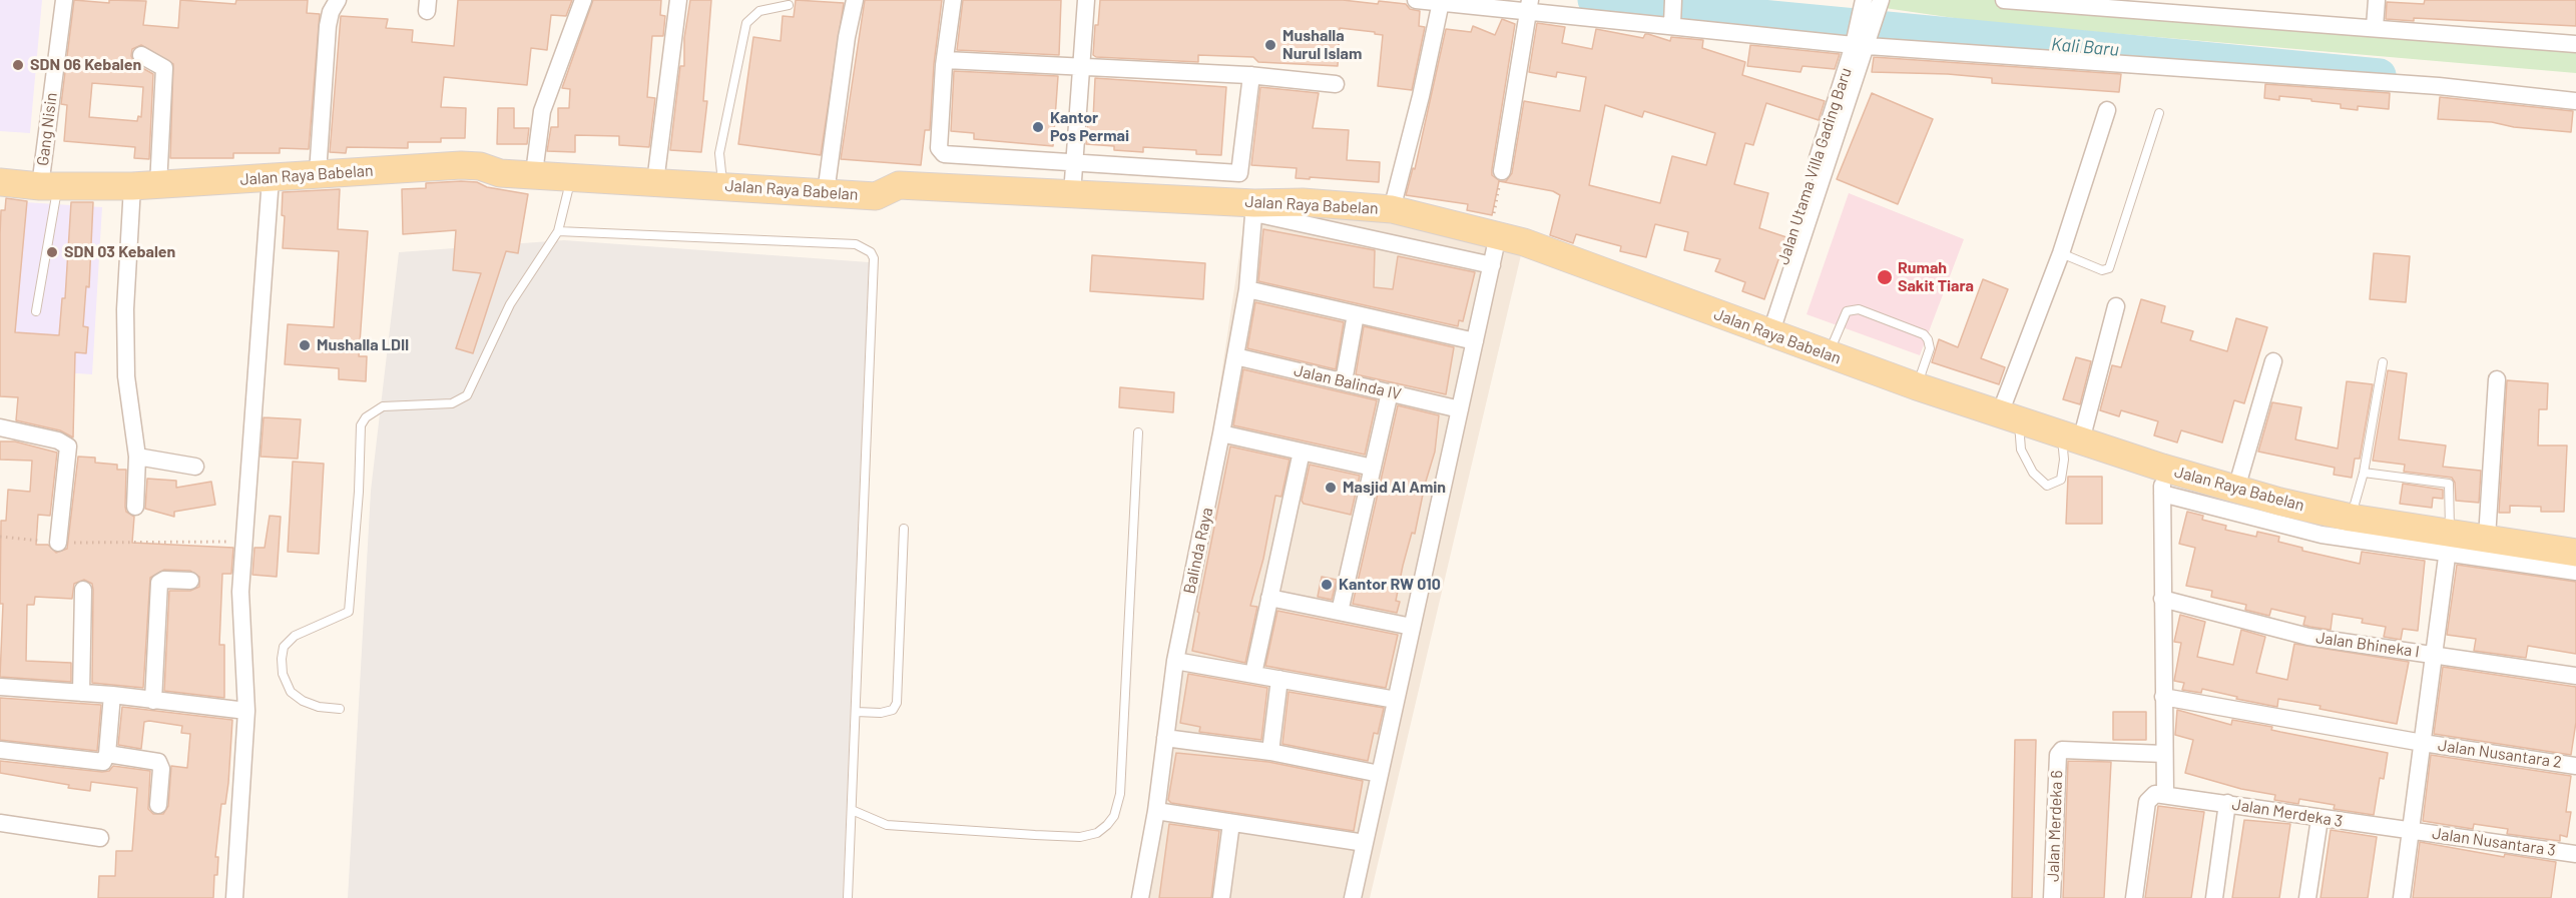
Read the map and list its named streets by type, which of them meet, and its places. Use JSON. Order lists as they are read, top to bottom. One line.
{"streets":{"main road":["Jalan Raya Babelan"],"street":["Gang Nisin","Jalan Utama Villa Gading Baru","Jalan Balinda IV","Balinda Raya","Jalan Bhineka I","Jalan Nusantara 2","Jalan Merdeka 3","Jalan Merdeka 6","Jalan Nusantara 3"]},"crossings":[["Gang Nisin","Jalan Raya Babelan"],["Jalan Utama Villa Gading Baru","Jalan Raya Babelan"],["Jalan Raya Babelan","Balinda Raya"],["Jalan Balinda IV","Balinda Raya"],["Jalan Merdeka 3","Jalan Nusantara 3"]],"water":["Kali Baru"],"places":["Mushalla Nurul Islam","SDN 06 Kebalen","Kantor Pos Permai","SDN 03 Kebalen","Rumah Sakit Tiara","Mushalla LDII","Masjid Al Amin","Kantor RW 010"]}
